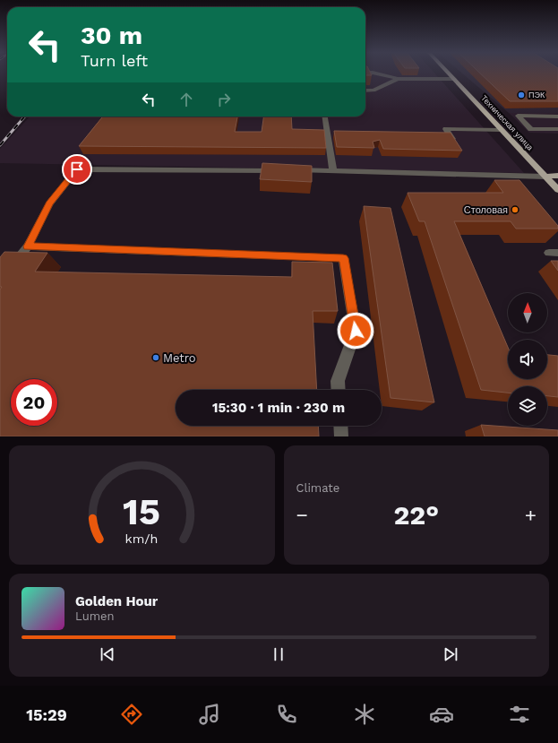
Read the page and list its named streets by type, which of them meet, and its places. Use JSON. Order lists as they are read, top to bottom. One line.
{"streets":{"main road":["Техническая улица"]},"places":["ПЭК","Столовая","Metro"],"north":"top","page":{"turn":["30 m","Turn left"],"limit":"20","trip":"15:30 · 1 min · 230 m","tile":"Climate","heat":["−","22°","+"],"song":["Golden Hour","Lumen"],"tabs":"15:29","gauge":["15","km/h"]}}
